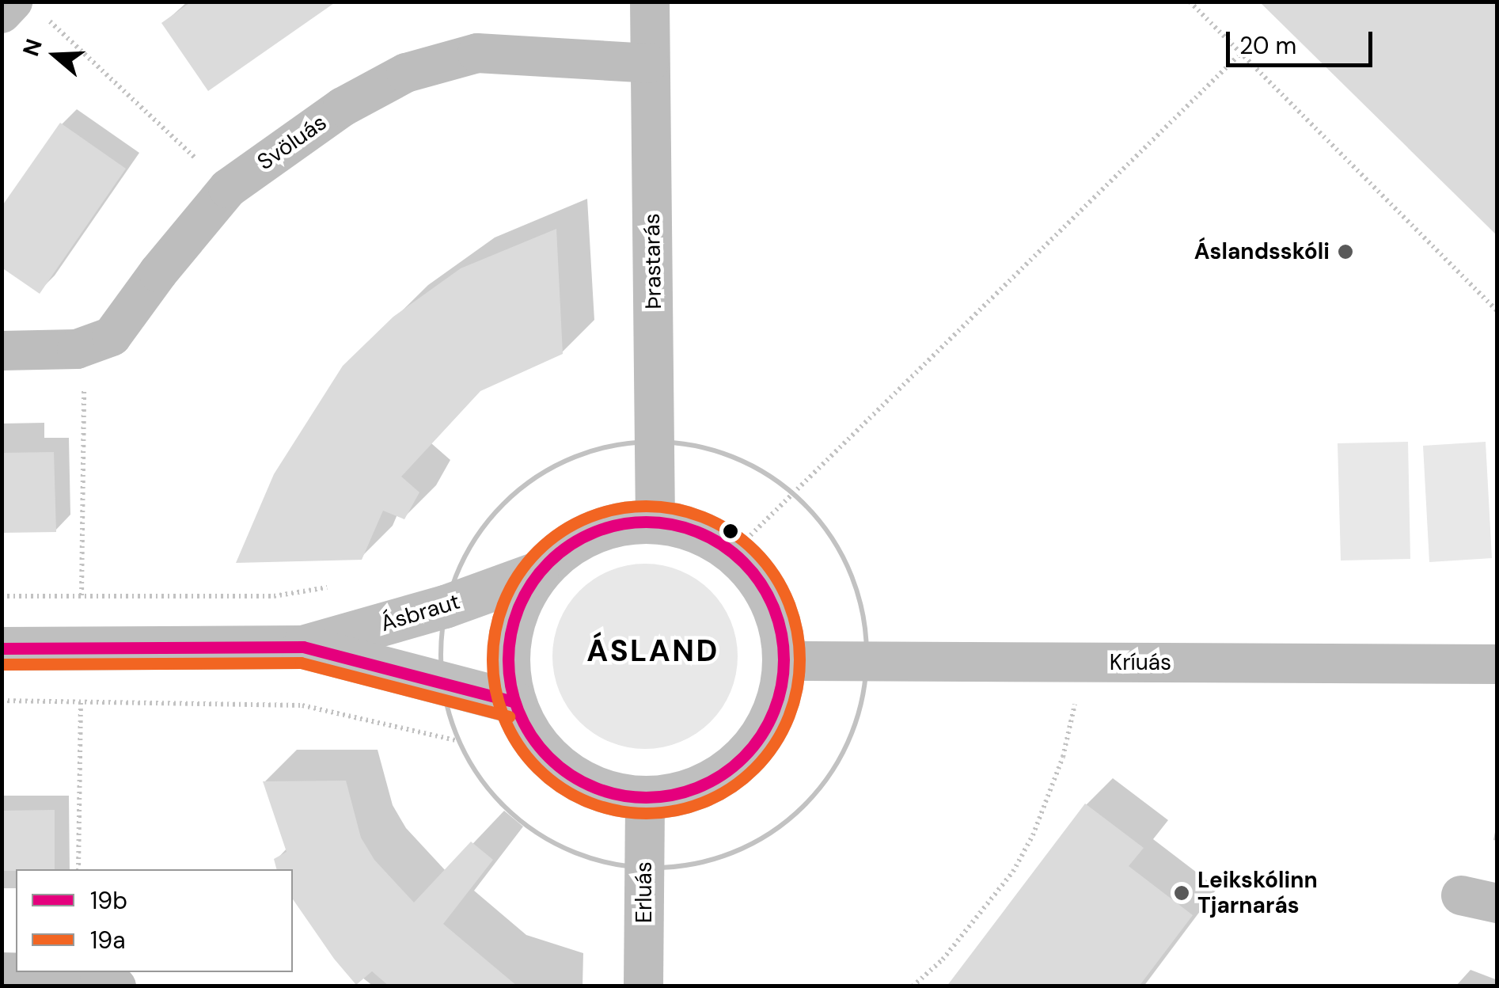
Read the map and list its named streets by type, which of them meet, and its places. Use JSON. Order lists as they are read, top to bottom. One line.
{"streets":{"street":["Svöluás","Þrastarás","Ásbraut","Kríuás","Erluás"]},"crossings":[["Svöluás","Þrastarás"],["Þrastarás","Ásbraut"],["Þrastarás","Kríuás"],["Þrastarás","Erluás"],["Ásbraut","Kríuás"],["Ásbraut","Erluás"],["Kríuás","Erluás"]],"districts":["ÁSLAND"],"places":["Áslandsskóli","Leikskólinn Tjarnarás"],"lines":["transit line 19a","transit line 19b"],"legend":["19b","19a"],"scale_bar":"20 m","north":"left"}
